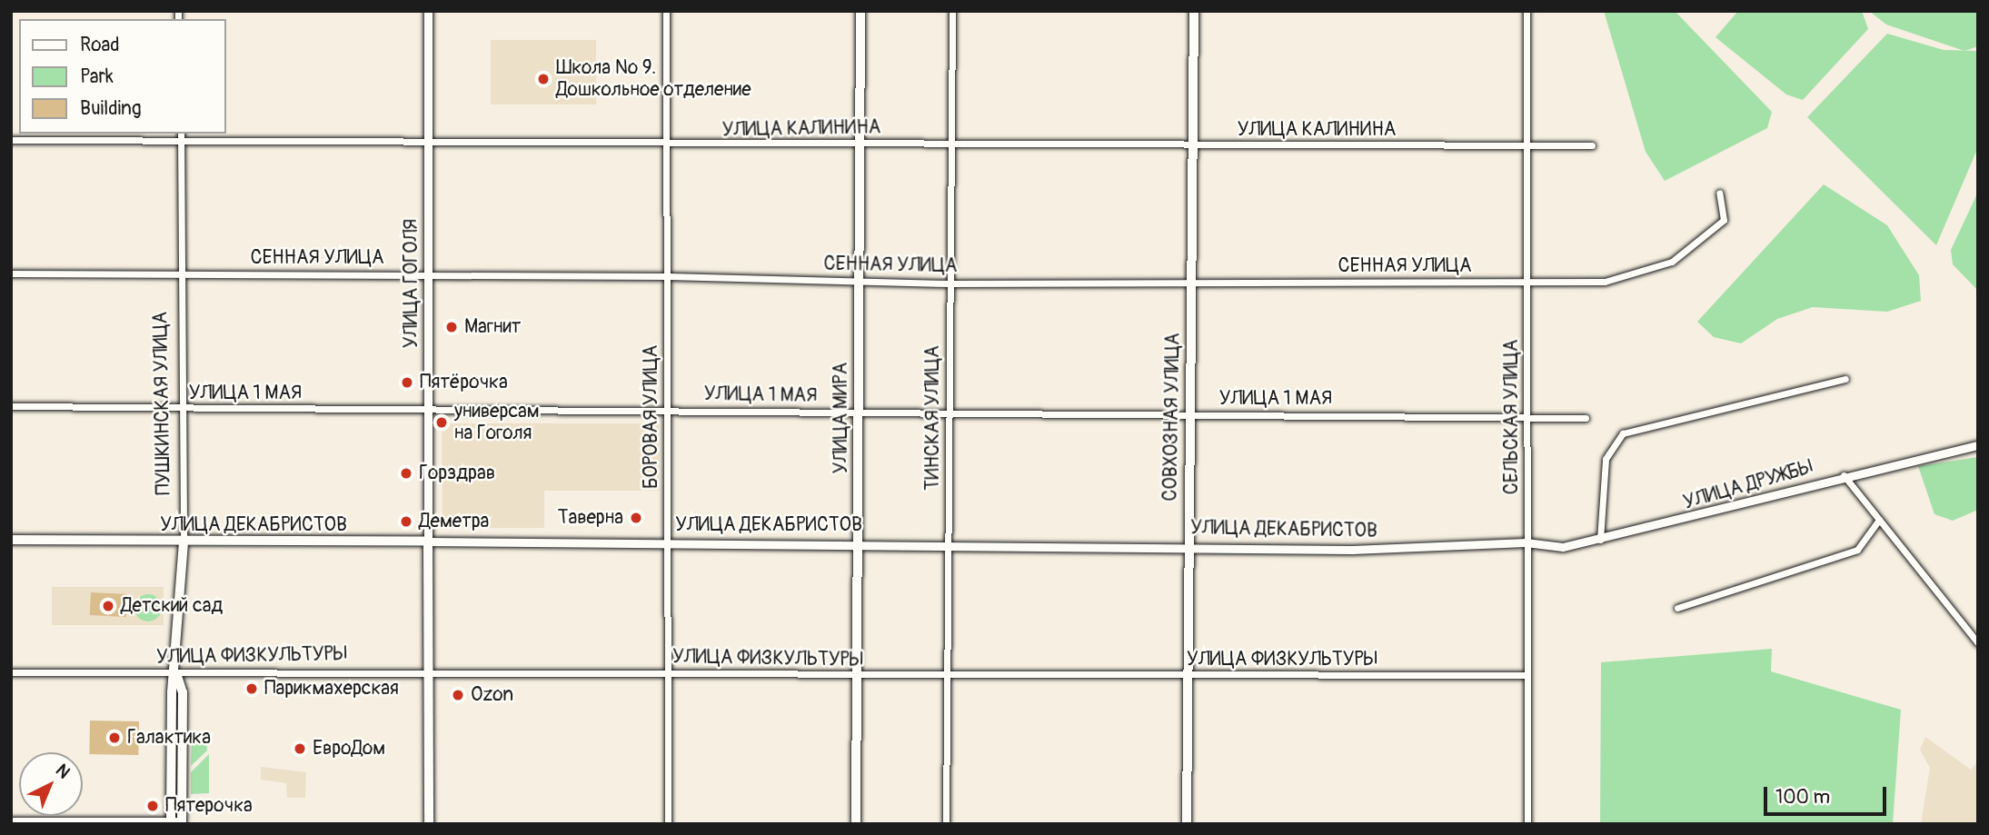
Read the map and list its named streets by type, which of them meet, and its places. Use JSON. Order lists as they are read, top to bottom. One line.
{"streets":{"main road":["УЛИЦА ГОГОЛЯ","ПУШКИНСКАЯ УЛИЦА","СОВХОЗНАЯ УЛИЦА","УЛИЦА МИРА","УЛИЦА ДЕКАБРИСТОВ"],"street":["УЛИЦА КАЛИНИНА","СЕННАЯ УЛИЦА","УЛИЦА 1 МАЯ","БОРОВАЯ УЛИЦА","СЕЛЬСКАЯ УЛИЦА","ТИНСКАЯ УЛИЦА","УЛИЦА ДРУЖБЫ","УЛИЦА ФИЗКУЛЬТУРЫ"]},"crossings":[["УЛИЦА КАЛИНИНА","УЛИЦА ГОГОЛЯ"],["УЛИЦА КАЛИНИНА","ПУШКИНСКАЯ УЛИЦА"],["УЛИЦА КАЛИНИНА","БОРОВАЯ УЛИЦА"],["УЛИЦА КАЛИНИНА","СОВХОЗНАЯ УЛИЦА"],["УЛИЦА КАЛИНИНА","СЕЛЬСКАЯ УЛИЦА"],["УЛИЦА КАЛИНИНА","УЛИЦА МИРА"],["УЛИЦА КАЛИНИНА","ТИНСКАЯ УЛИЦА"],["СЕННАЯ УЛИЦА","УЛИЦА ГОГОЛЯ"],["СЕННАЯ УЛИЦА","ПУШКИНСКАЯ УЛИЦА"],["СЕННАЯ УЛИЦА","БОРОВАЯ УЛИЦА"],["СЕННАЯ УЛИЦА","СОВХОЗНАЯ УЛИЦА"],["СЕННАЯ УЛИЦА","СЕЛЬСКАЯ УЛИЦА"],["СЕННАЯ УЛИЦА","УЛИЦА МИРА"],["СЕННАЯ УЛИЦА","ТИНСКАЯ УЛИЦА"],["УЛИЦА ГОГОЛЯ","УЛИЦА 1 МАЯ"],["УЛИЦА ГОГОЛЯ","УЛИЦА ДЕКАБРИСТОВ"],["УЛИЦА ГОГОЛЯ","УЛИЦА ФИЗКУЛЬТУРЫ"],["УЛИЦА 1 МАЯ","ПУШКИНСКАЯ УЛИЦА"],["УЛИЦА 1 МАЯ","БОРОВАЯ УЛИЦА"],["УЛИЦА 1 МАЯ","СОВХОЗНАЯ УЛИЦА"],["УЛИЦА 1 МАЯ","СЕЛЬСКАЯ УЛИЦА"],["УЛИЦА 1 МАЯ","УЛИЦА МИРА"],["УЛИЦА 1 МАЯ","ТИНСКАЯ УЛИЦА"],["ПУШКИНСКАЯ УЛИЦА","УЛИЦА ДЕКАБРИСТОВ"],["ПУШКИНСКАЯ УЛИЦА","УЛИЦА ФИЗКУЛЬТУРЫ"],["БОРОВАЯ УЛИЦА","УЛИЦА ДЕКАБРИСТОВ"],["БОРОВАЯ УЛИЦА","УЛИЦА ФИЗКУЛЬТУРЫ"],["СОВХОЗНАЯ УЛИЦА","УЛИЦА ДЕКАБРИСТОВ"],["СОВХОЗНАЯ УЛИЦА","УЛИЦА ФИЗКУЛЬТУРЫ"],["СЕЛЬСКАЯ УЛИЦА","УЛИЦА ДРУЖБЫ"],["СЕЛЬСКАЯ УЛИЦА","УЛИЦА ДЕКАБРИСТОВ"],["СЕЛЬСКАЯ УЛИЦА","УЛИЦА ФИЗКУЛЬТУРЫ"],["УЛИЦА МИРА","УЛИЦА ДЕКАБРИСТОВ"],["УЛИЦА МИРА","УЛИЦА ФИЗКУЛЬТУРЫ"],["ТИНСКАЯ УЛИЦА","УЛИЦА ДЕКАБРИСТОВ"],["ТИНСКАЯ УЛИЦА","УЛИЦА ФИЗКУЛЬТУРЫ"],["УЛИЦА ДРУЖБЫ","УЛИЦА ДЕКАБРИСТОВ"]],"places":["Школа № 9. Дошкольное отделение","Магнит","Пятёрочка","универсам на Гоголя","Горздрав","Таверна","Деметра","Детский сад","Парикмахерская","Ozon","Галактика","ЕвроДом","Пятерочка"],"legend":["Road","Park","Building"],"scale_bar":"100 m","north":"top right"}
